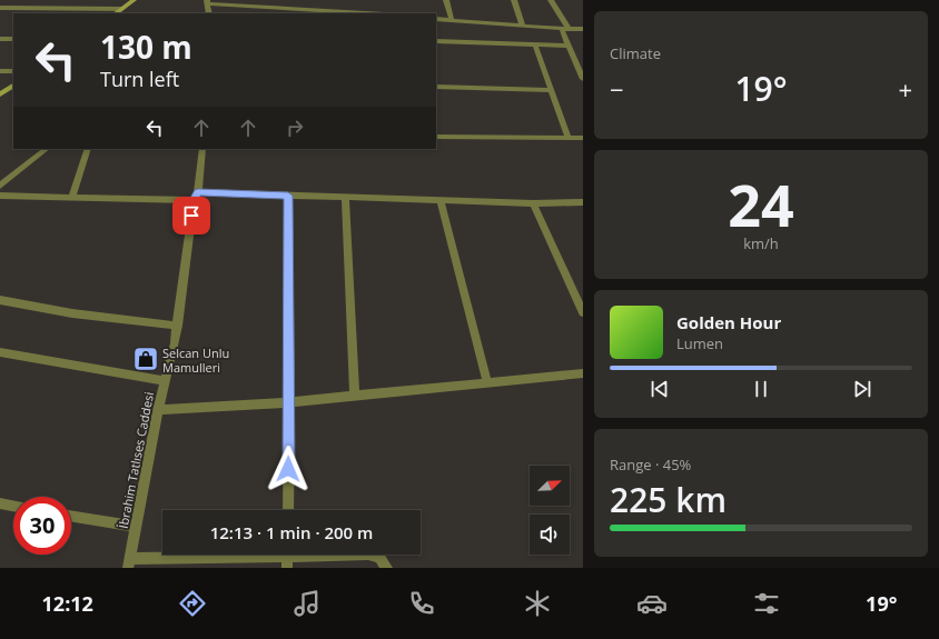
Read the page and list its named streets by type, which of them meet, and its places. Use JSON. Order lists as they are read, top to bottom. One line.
{"streets":{"street":["İbrahim Tatlıses Caddesi"]},"places":{"shop":["Selcan Unlu Mamulleri"]},"north":"top right","page":{"tile":["Climate",["24","km/h"],["Range · 45%","225 km"]],"turn":["130 m","Turn left"],"heat":["−","19°","+"],"song":["Golden Hour","Lumen"],"limit":"30","trip":"12:13 · 1 min · 200 m","tabs":["12:12","19°"]}}
